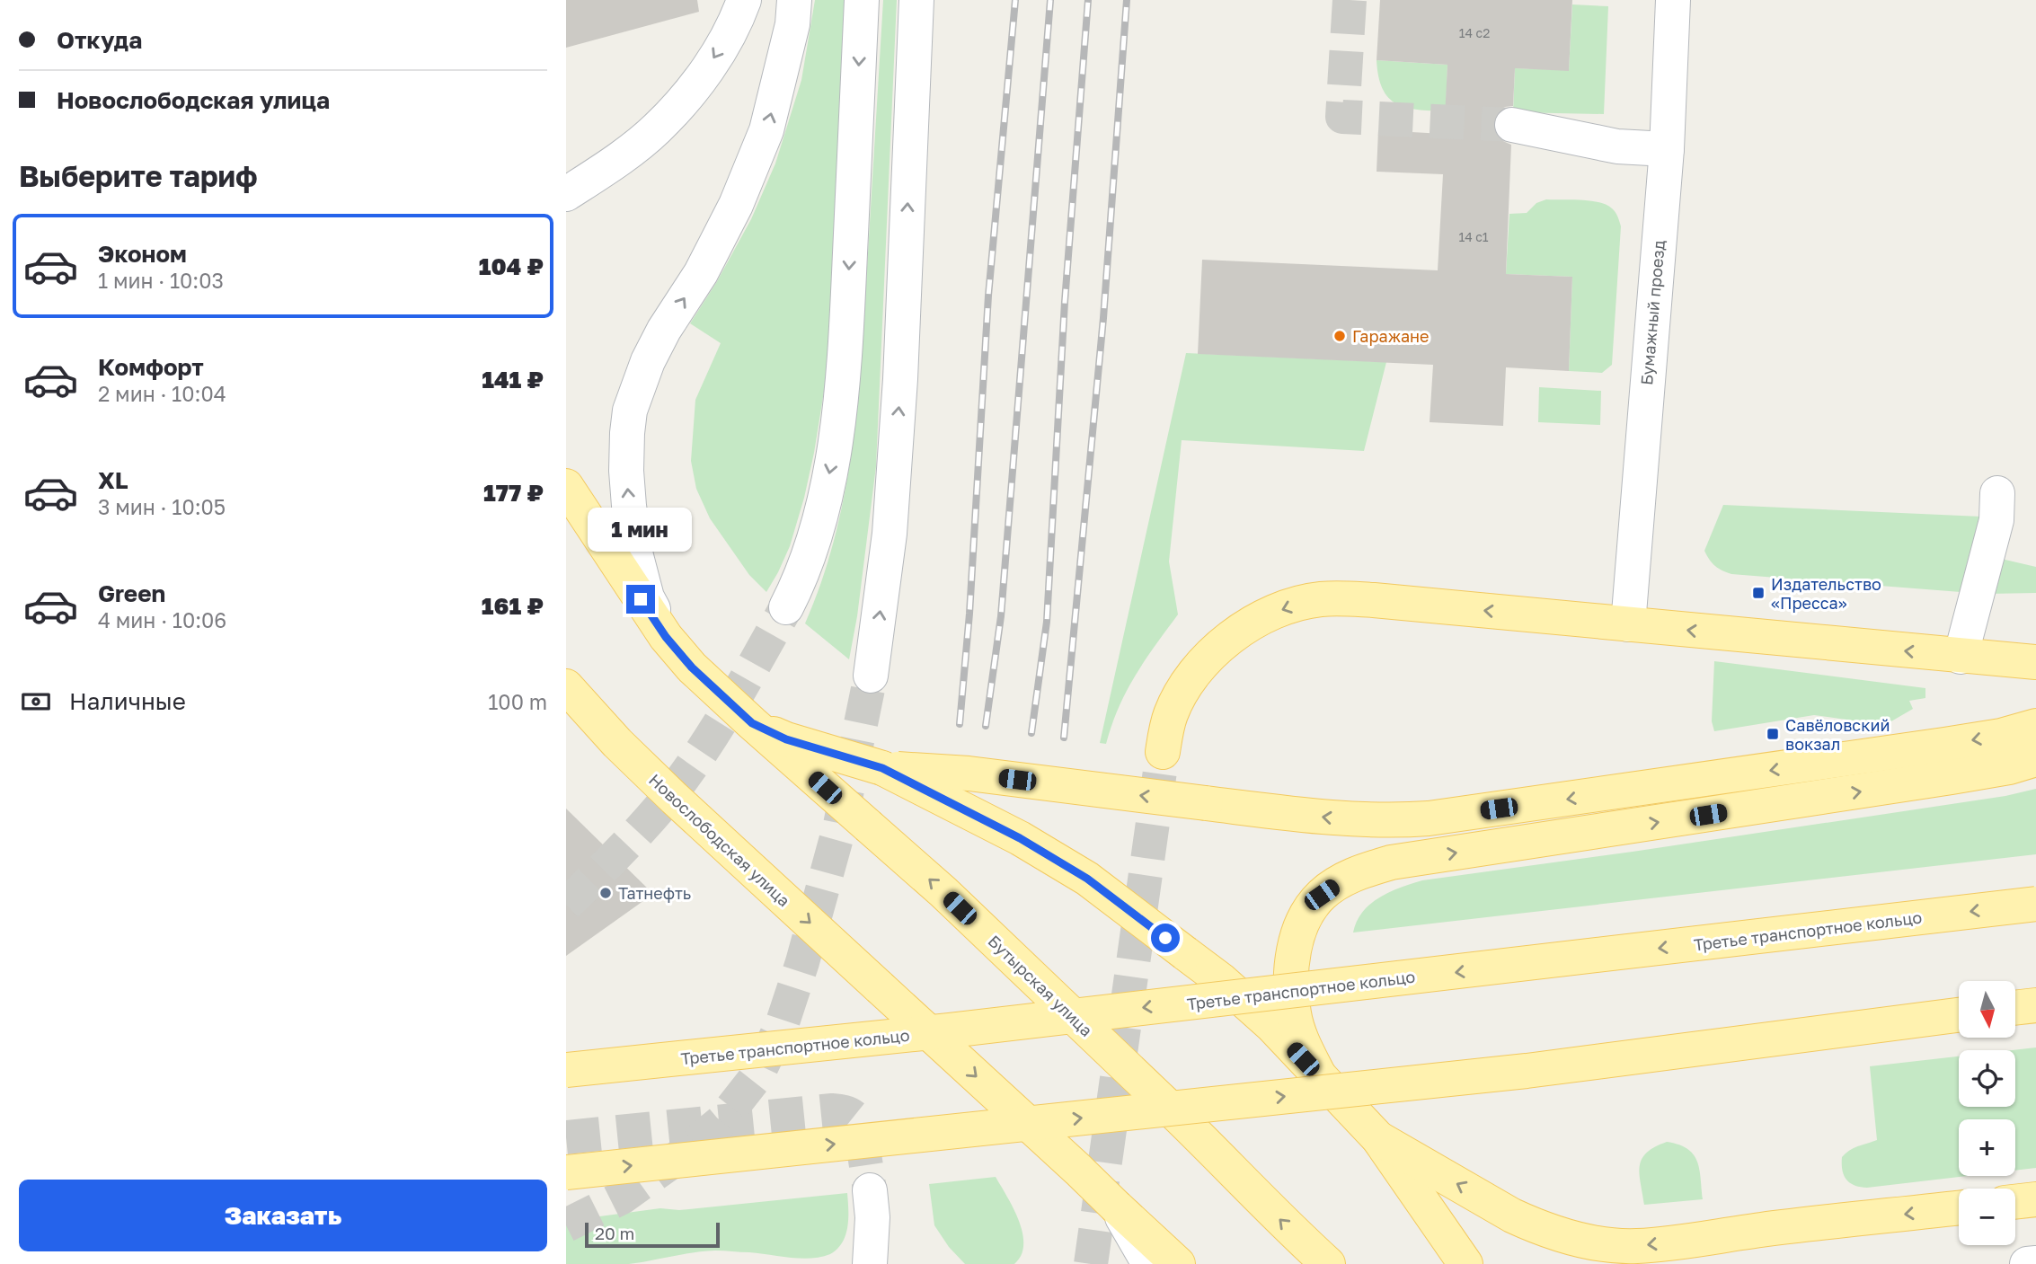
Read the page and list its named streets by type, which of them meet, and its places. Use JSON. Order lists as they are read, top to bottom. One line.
{"streets":{"main road":["Новослободская улица","Третье транспортное кольцо","Бутырская улица"],"street":["Бумажный проезд"]},"places":{"other":["Гаражане","Татнефть"],"transit":["Издательство «Пресса»","Савёловский вокзал"]},"house_numbers":["14 с2","14 с1"],"scale_bar":"20 m","north":"bottom","page":{"banner":["Откуда","Новослободская улица"],"heading":"Выберите тариф","list":[{"name":"Эконом","note":"1 мин · 10:03","value":"104 ₽"},{"name":"Комфорт","note":"2 мин · 10:04","value":"141 ₽"},{"name":"XL","note":"3 мин · 10:05","value":"177 ₽"},{"name":"Green","note":"4 мин · 10:06","value":"161 ₽"}],"bubble":"1 мин","pay":["Наличные","100 m"],"map_buttons":["+","−"],"buttons":"Заказать","scale":"20 m"}}
